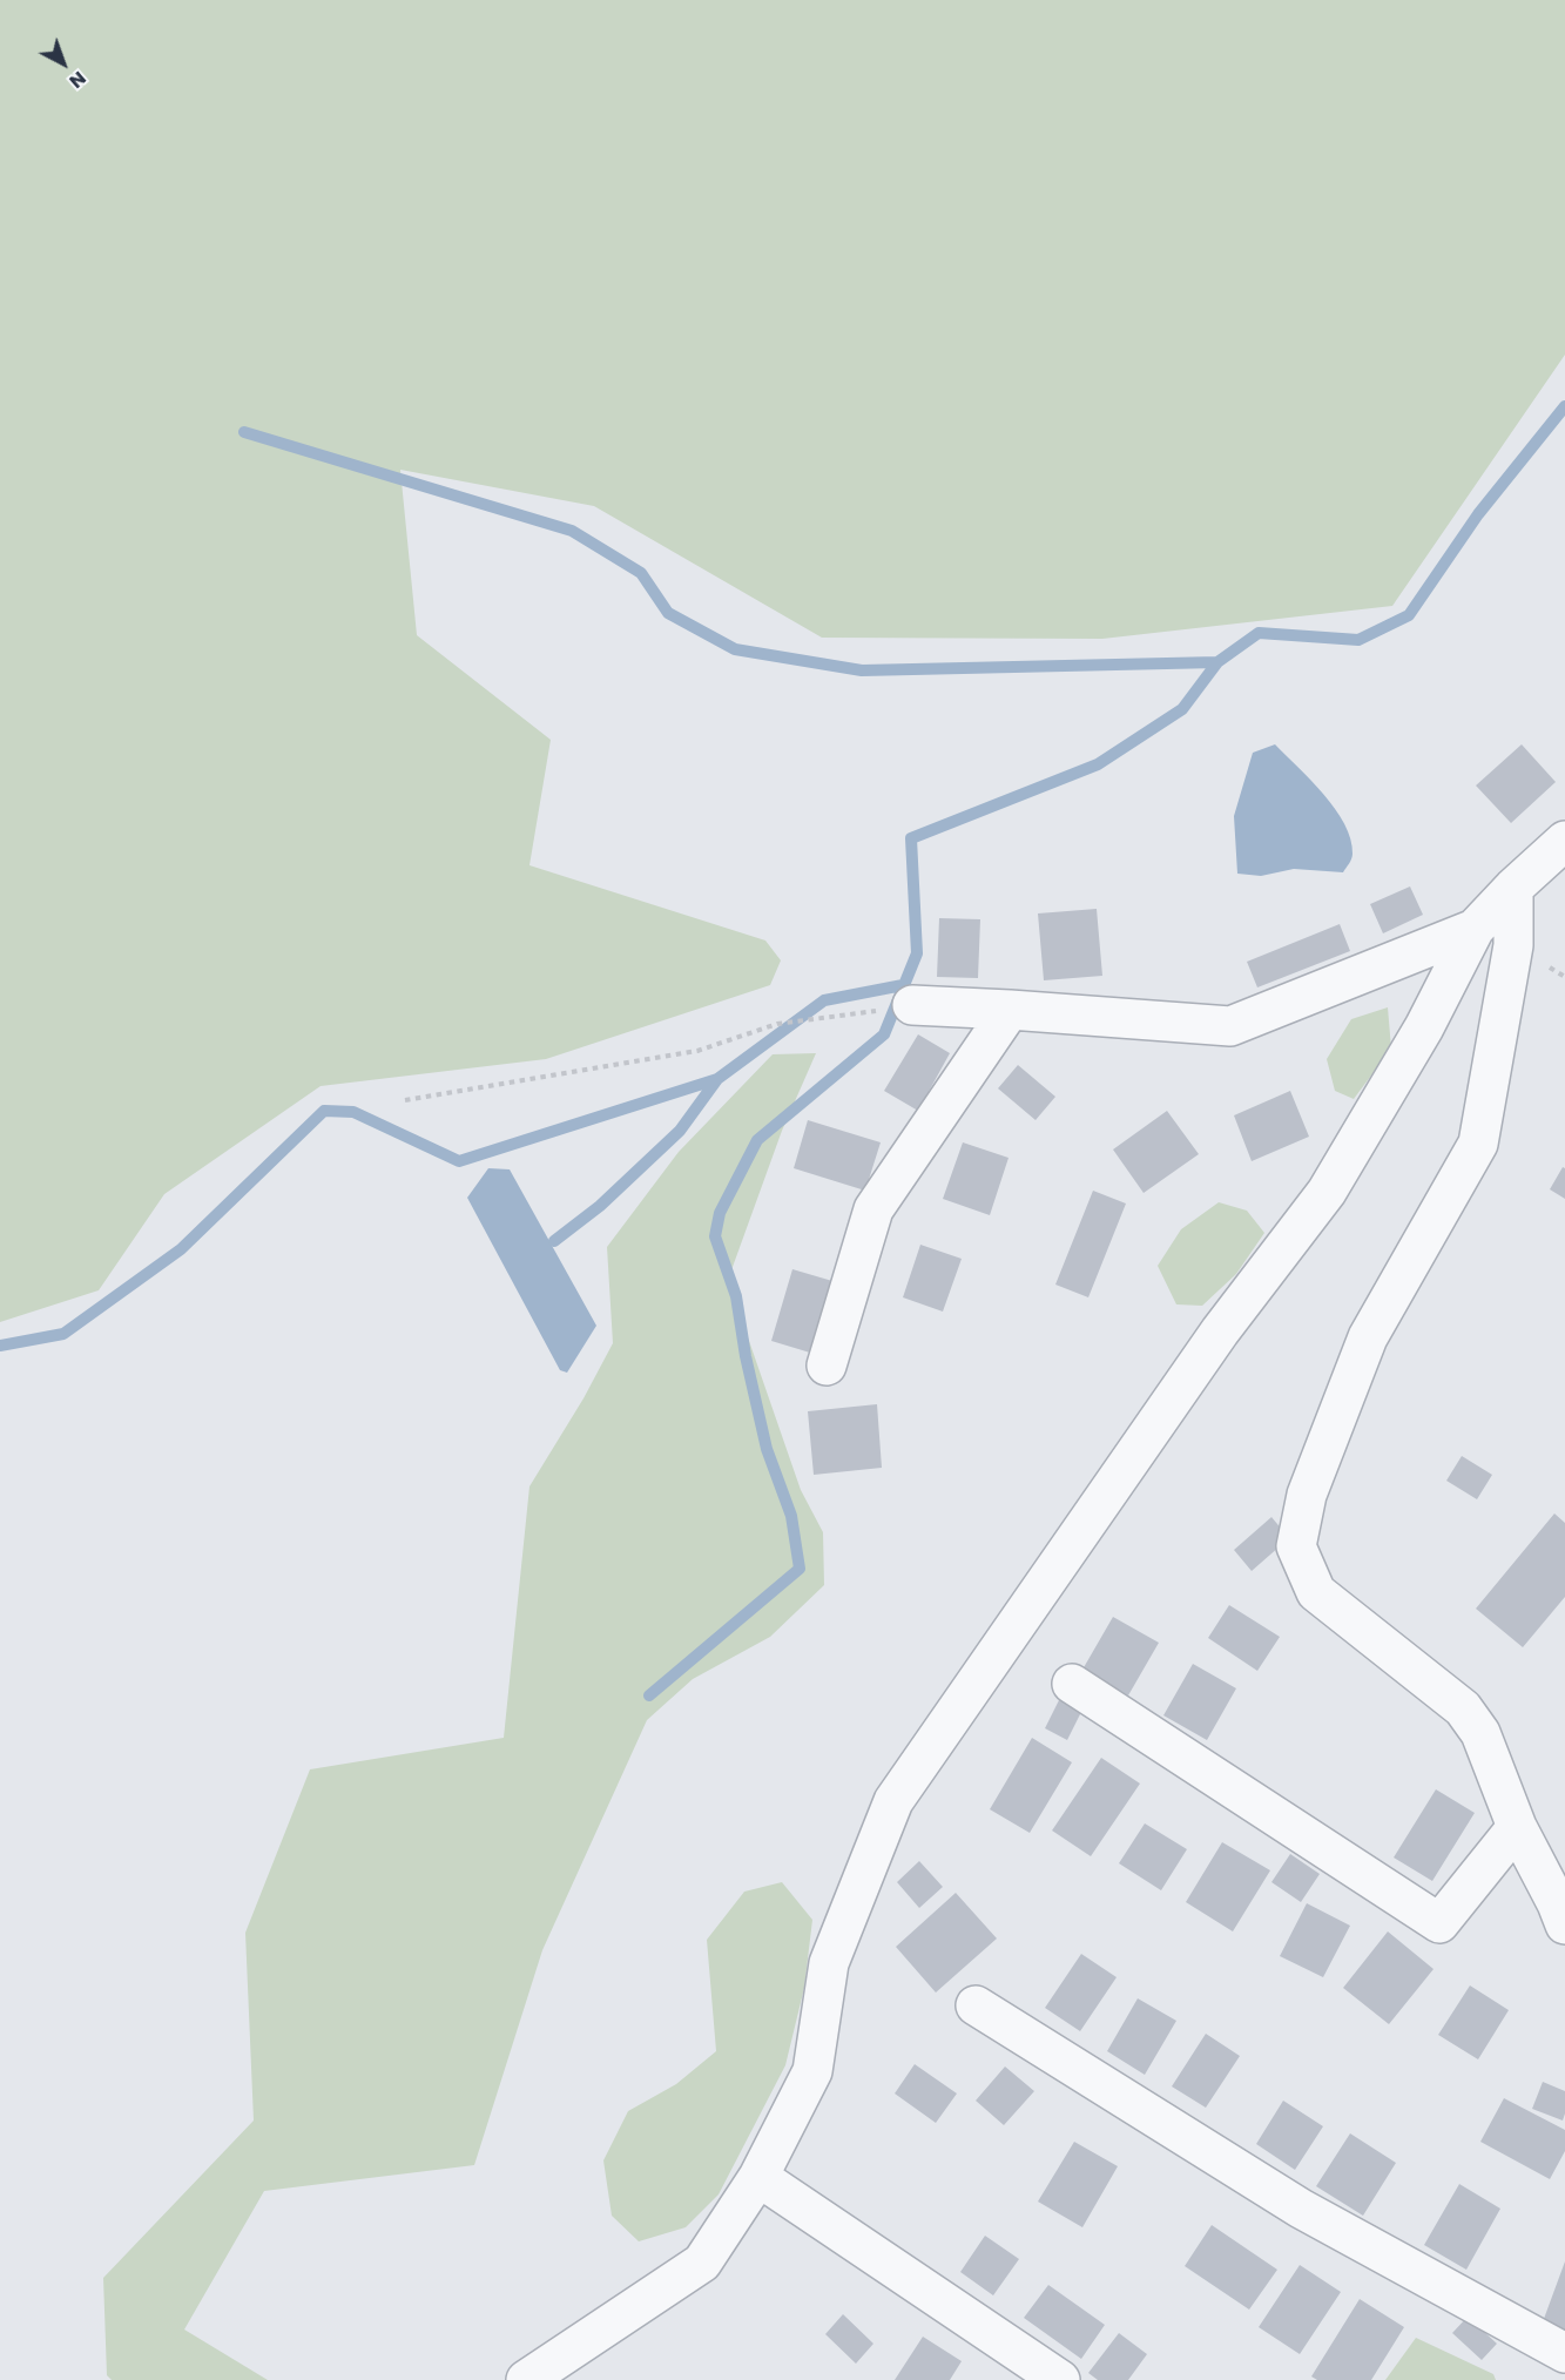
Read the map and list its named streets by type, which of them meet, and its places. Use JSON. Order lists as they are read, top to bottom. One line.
{"north":"bottom right"}
